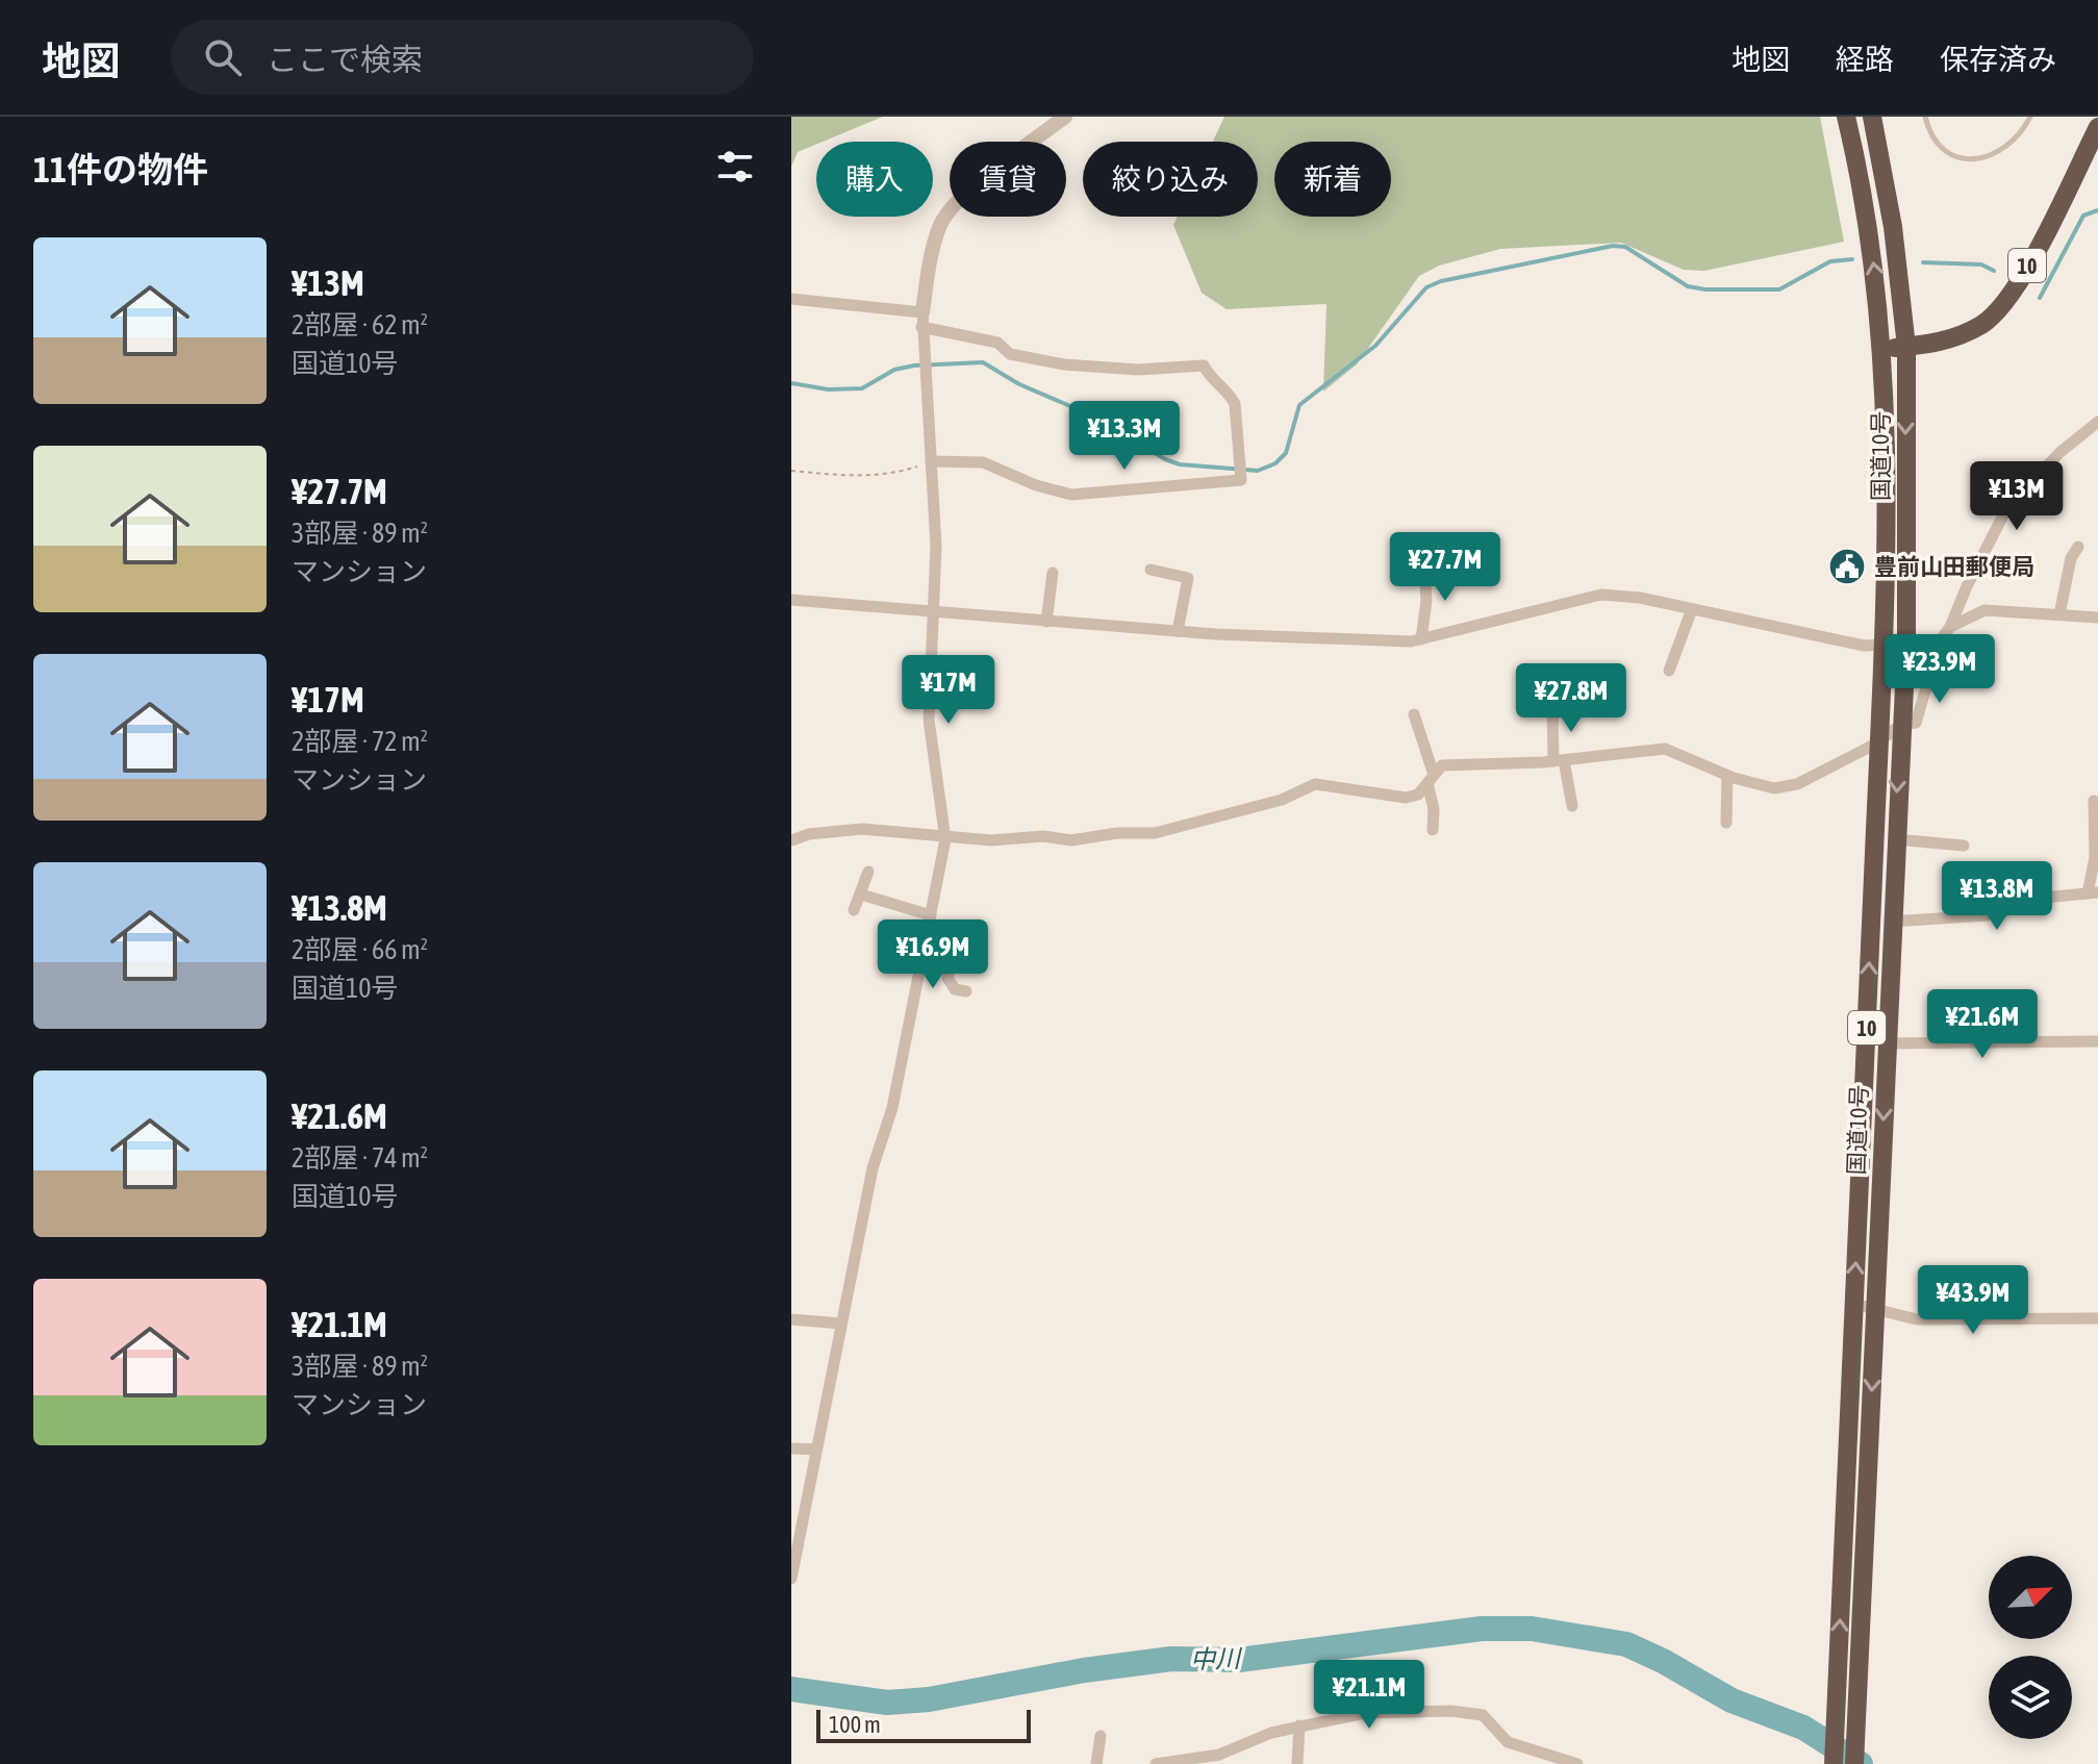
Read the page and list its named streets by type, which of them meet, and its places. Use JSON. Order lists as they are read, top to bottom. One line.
{"streets":{"highway":["10","国道10号"]},"crossings":[["10","国道10号"]],"water":["中川"],"places":{"public building":["豊前山田郵便局"]},"scale_bar":"100 m","north":"top right","page":{"header":"地図","search":"ここで検索","nav":["地図","経路","保存済み"],"heading":"11件の物件","chip":["購入","賃貸","絞り込み","新着"],"list":[{"name":"¥13M","note":"2部屋 · 62 m² · 国道10号"},{"name":"¥27.7M","note":"3部屋 · 89 m² · マンション"},{"name":"¥17M","note":"2部屋 · 72 m² · マンション"},{"name":"¥13.8M","note":"2部屋 · 66 m² · 国道10号"},{"name":"¥21.6M","note":"2部屋 · 74 m² · 国道10号"},{"name":"¥21.1M","note":"3部屋 · 89 m² · マンション"}],"price":["¥13.3M","¥13M","¥27.7M","¥23.9M","¥17M","¥27.8M","¥13.8M","¥16.9M","¥21.6M","¥43.9M","¥21.1M"],"scale":"100 m"}}
